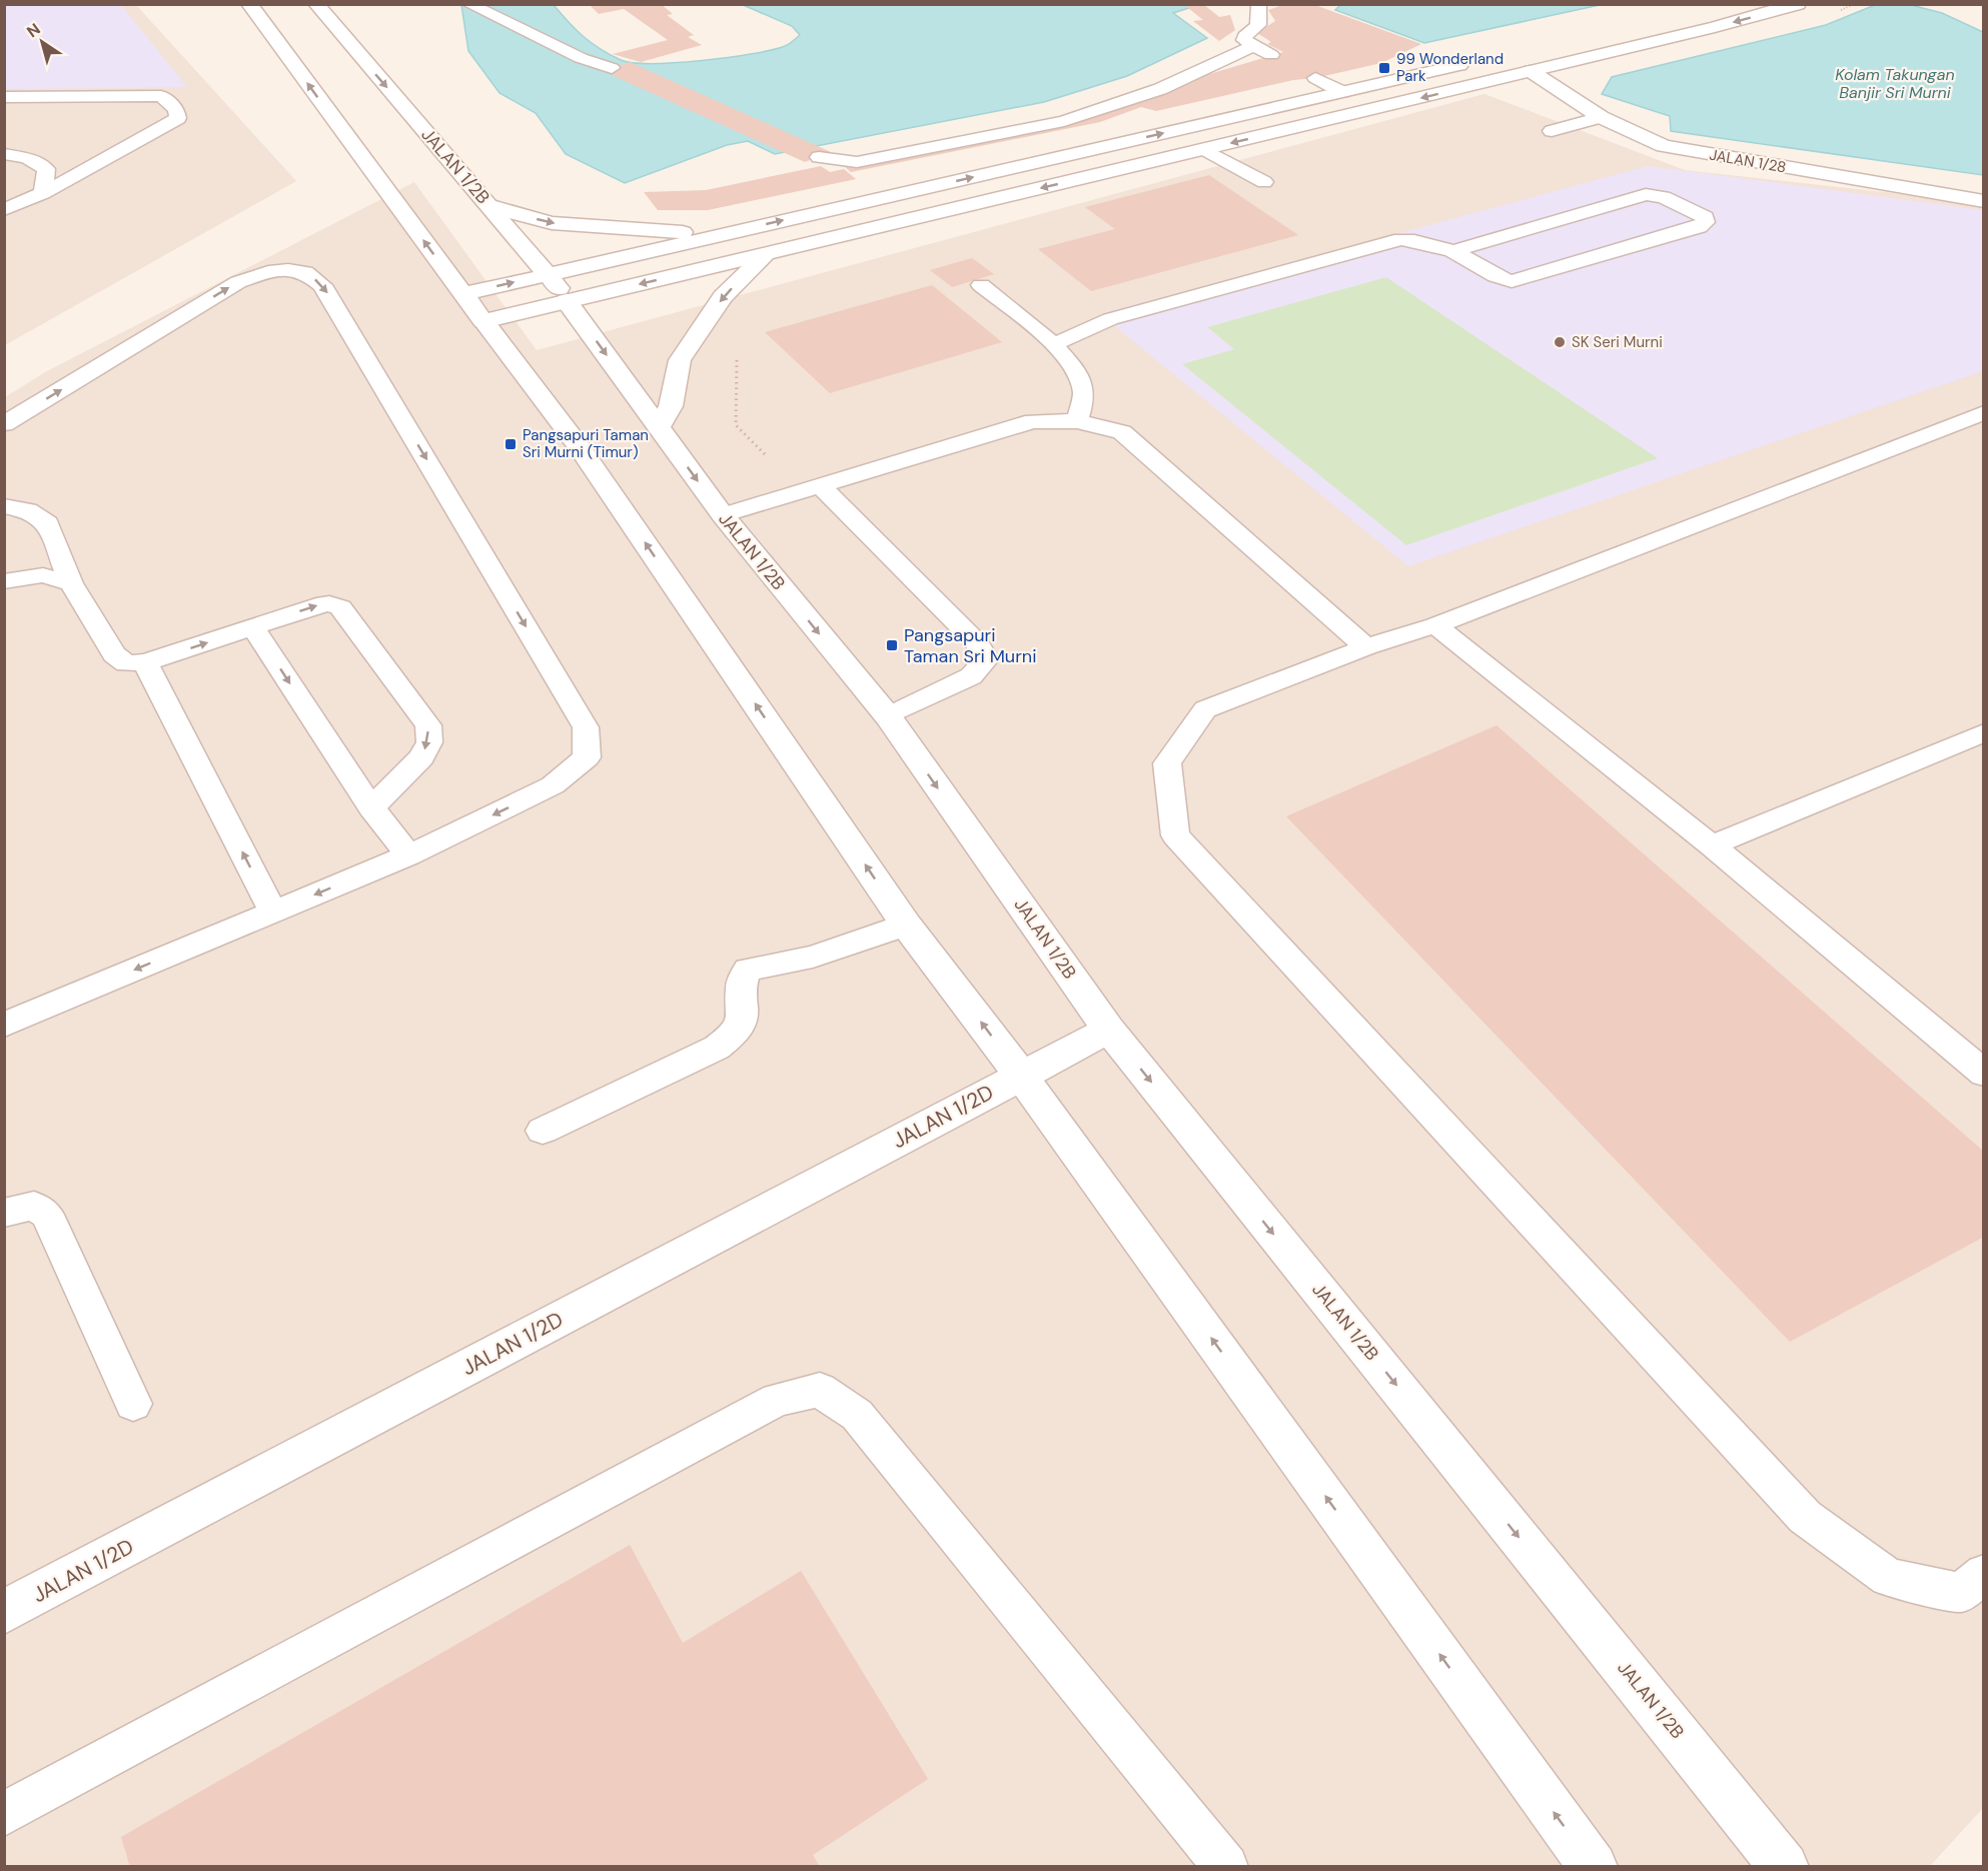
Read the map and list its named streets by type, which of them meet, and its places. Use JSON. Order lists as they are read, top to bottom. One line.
{"streets":{"street":["JALAN 1/28","JALAN 1/2B","JALAN 1/2D"]},"crossings":[["JALAN 1/2B","JALAN 1/2D"]],"water":["Kolam Takungan Banjir Sri Murni"],"places":{"transit":["99 Wonderland Park","Pangsapuri Taman Sri Murni (Timur)","Pangsapuri Taman Sri Murni"],"other":["SK Seri Murni"]},"north":"top left"}
